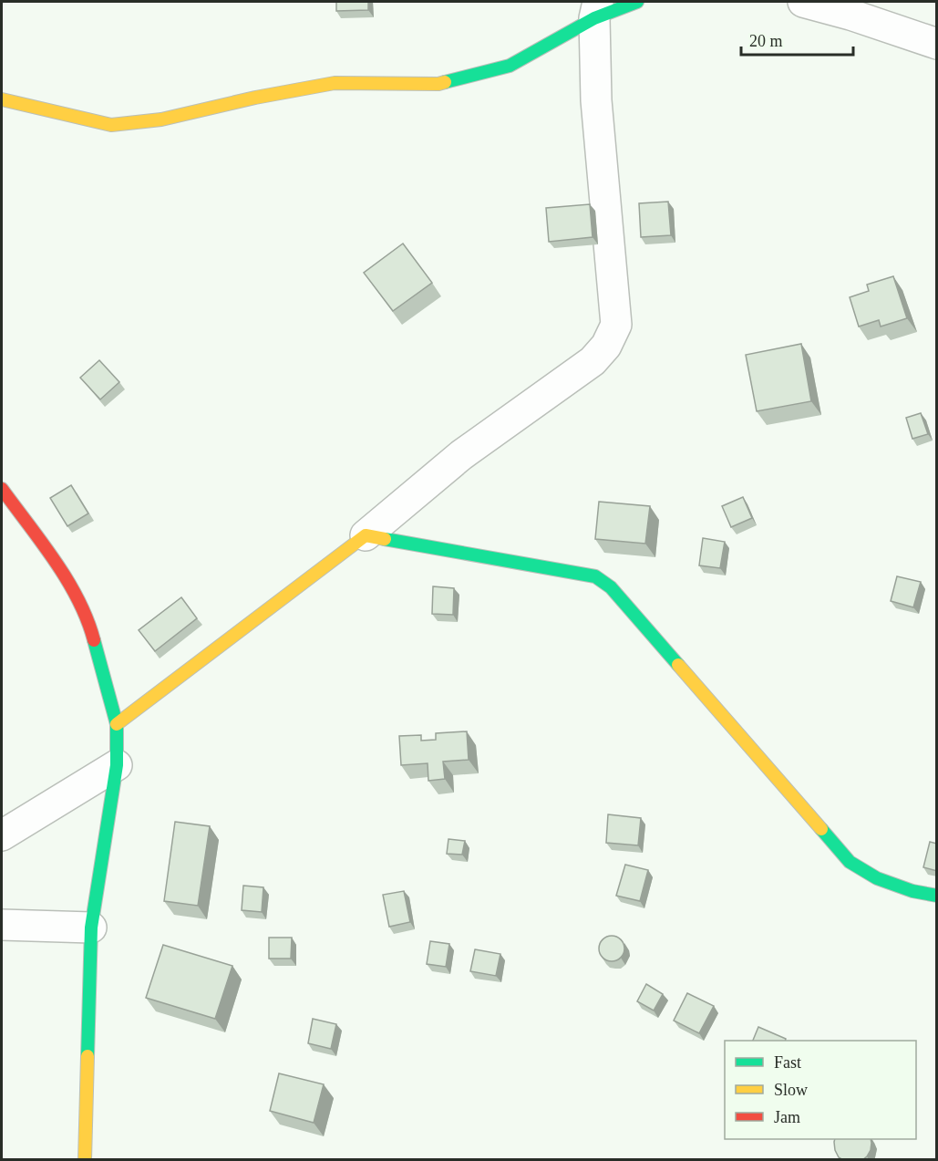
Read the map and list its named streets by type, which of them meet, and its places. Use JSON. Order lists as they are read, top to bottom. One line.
{"legend":["Fast","Slow","Jam"],"scale_bar":"20 m"}
